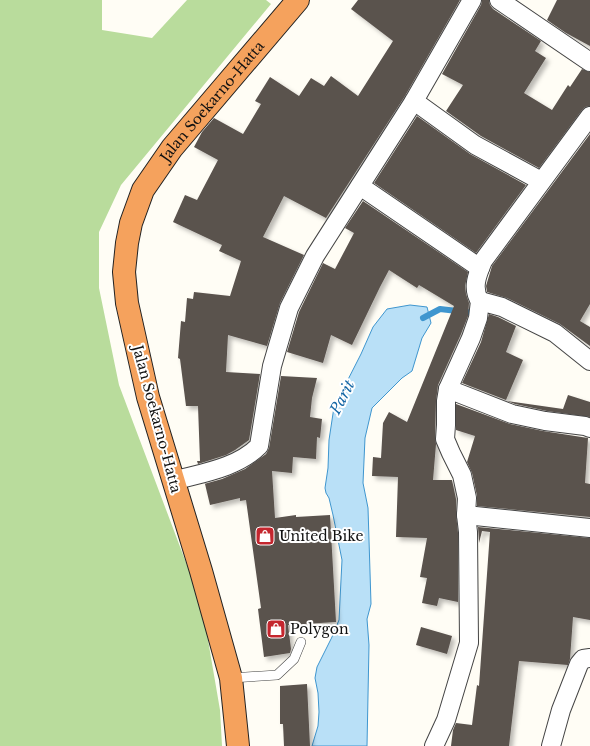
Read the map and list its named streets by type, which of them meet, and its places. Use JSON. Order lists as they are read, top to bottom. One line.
{"streets":{"highway":["Jalan Soekarno-Hatta"]},"water":["Parit"],"places":{"shop":["United Bike","Polygon"]}}
